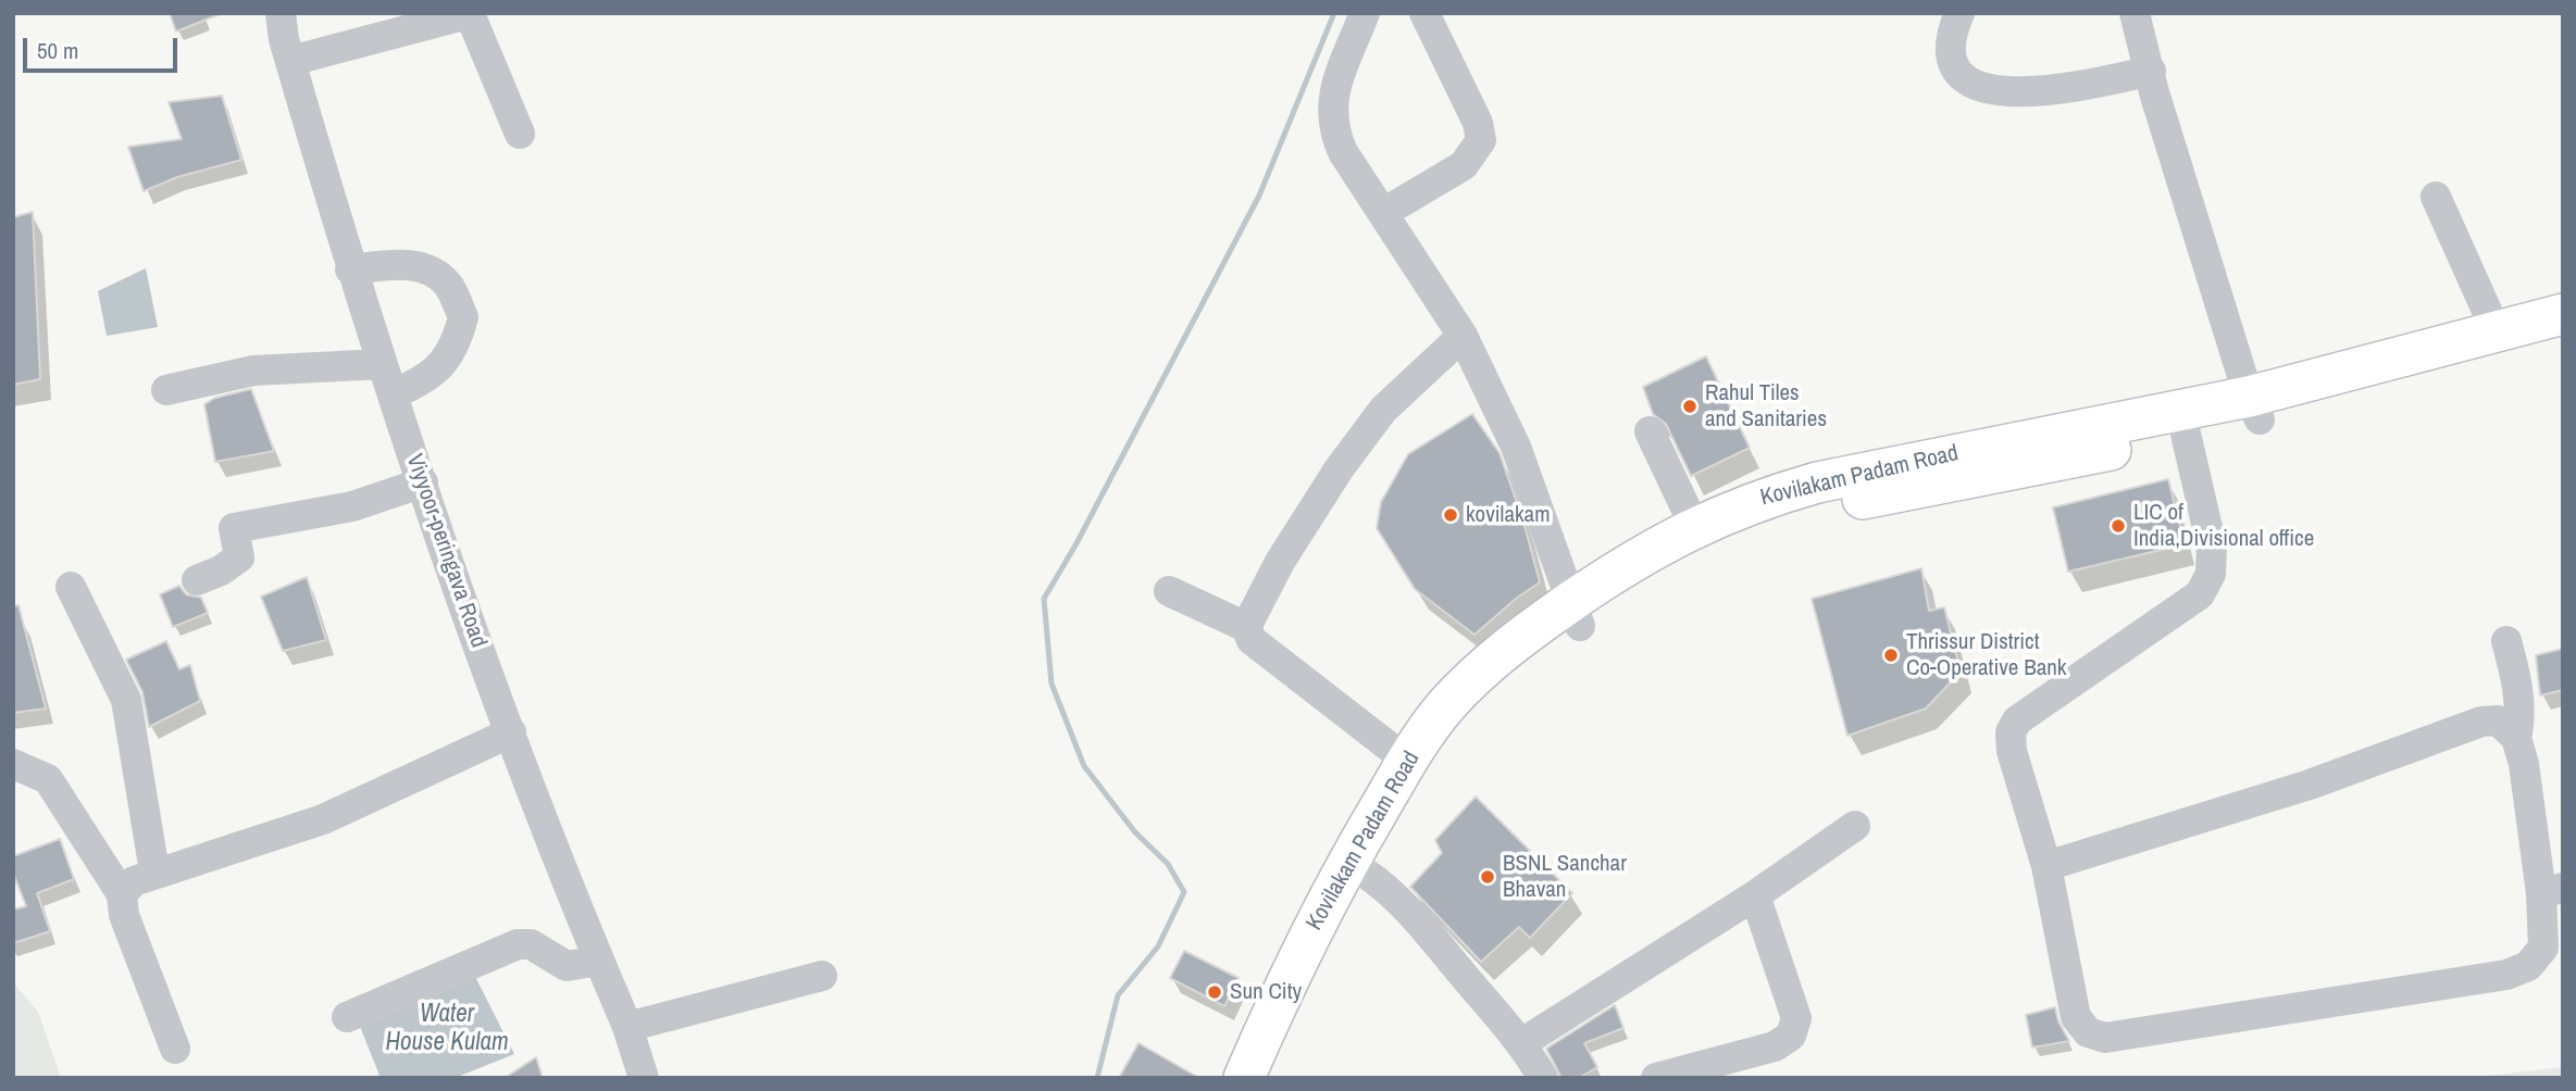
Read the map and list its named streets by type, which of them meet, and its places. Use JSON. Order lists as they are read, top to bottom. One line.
{"streets":{"main road":["Kovilakam Padam Road"],"street":["Viyyoor-peringava Road"]},"water":["Water House Kulam"],"places":["Rahul Tiles and Sanitaries","kovilakam","LIC of India,Divisional office","Thrissur District Co-Operative Bank","BSNL Sanchar Bhavan","Sun City"],"scale_bar":"50 m"}
